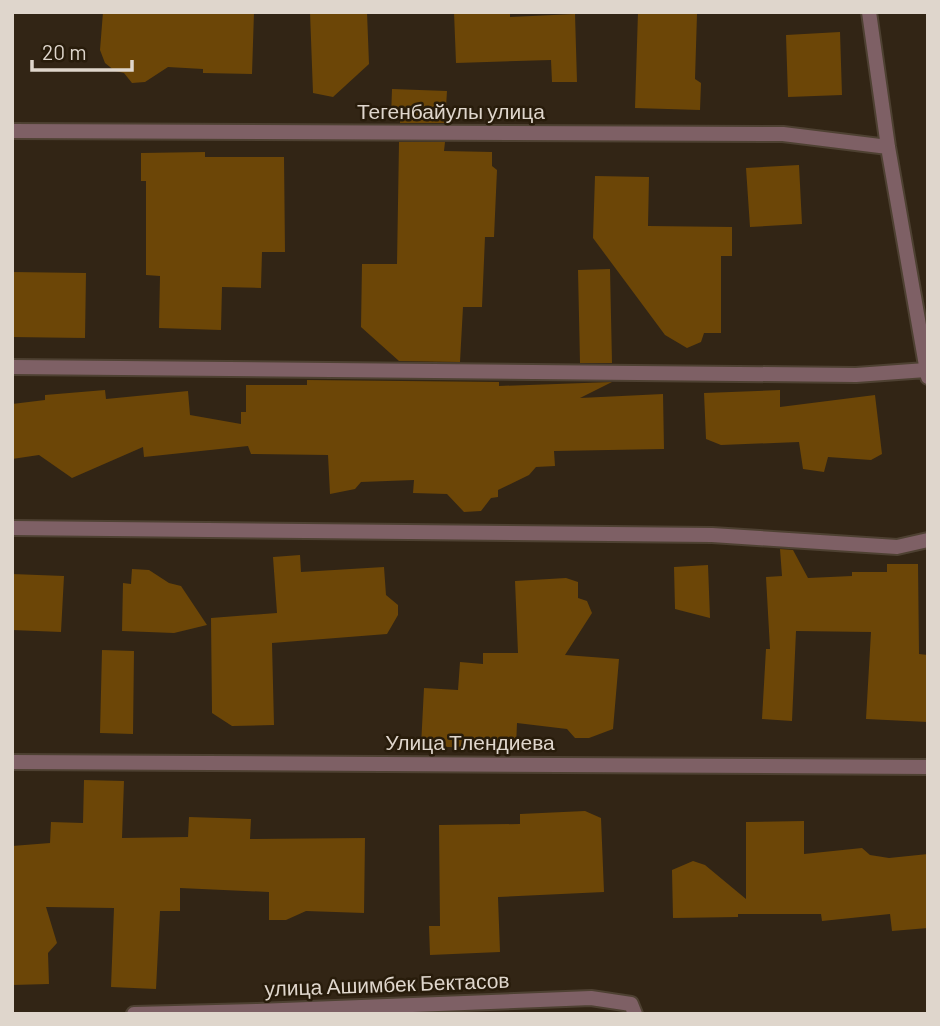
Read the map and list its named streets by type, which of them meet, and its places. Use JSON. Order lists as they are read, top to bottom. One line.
{"streets":{"street":["Тегенбайулы улица","Улица Тлендиева","улица Ашимбек Бектасов"]},"scale_bar":"20 m"}
